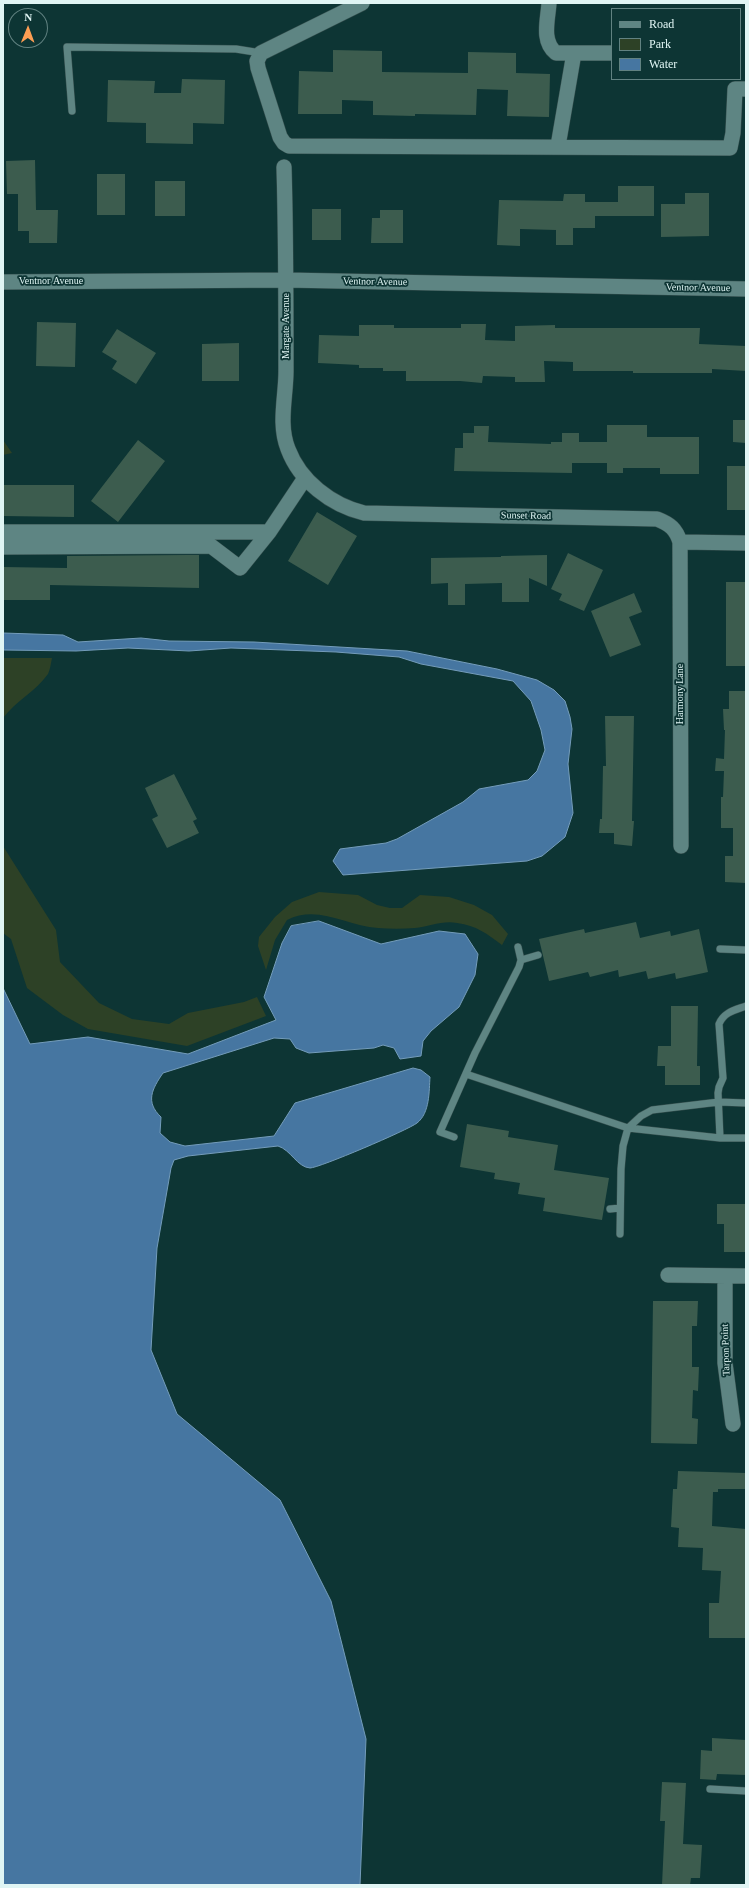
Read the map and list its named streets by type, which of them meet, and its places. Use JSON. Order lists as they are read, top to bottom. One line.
{"streets":{"street":["Ventnor Avenue","Margate Avenue","Sunset Road","Harmony Lane","Tarpon Point"]},"crossings":[["Ventnor Avenue","Margate Avenue"],["Margate Avenue","Sunset Road"],["Sunset Road","Harmony Lane"]],"legend":["Road","Park","Water"],"north":"top"}
